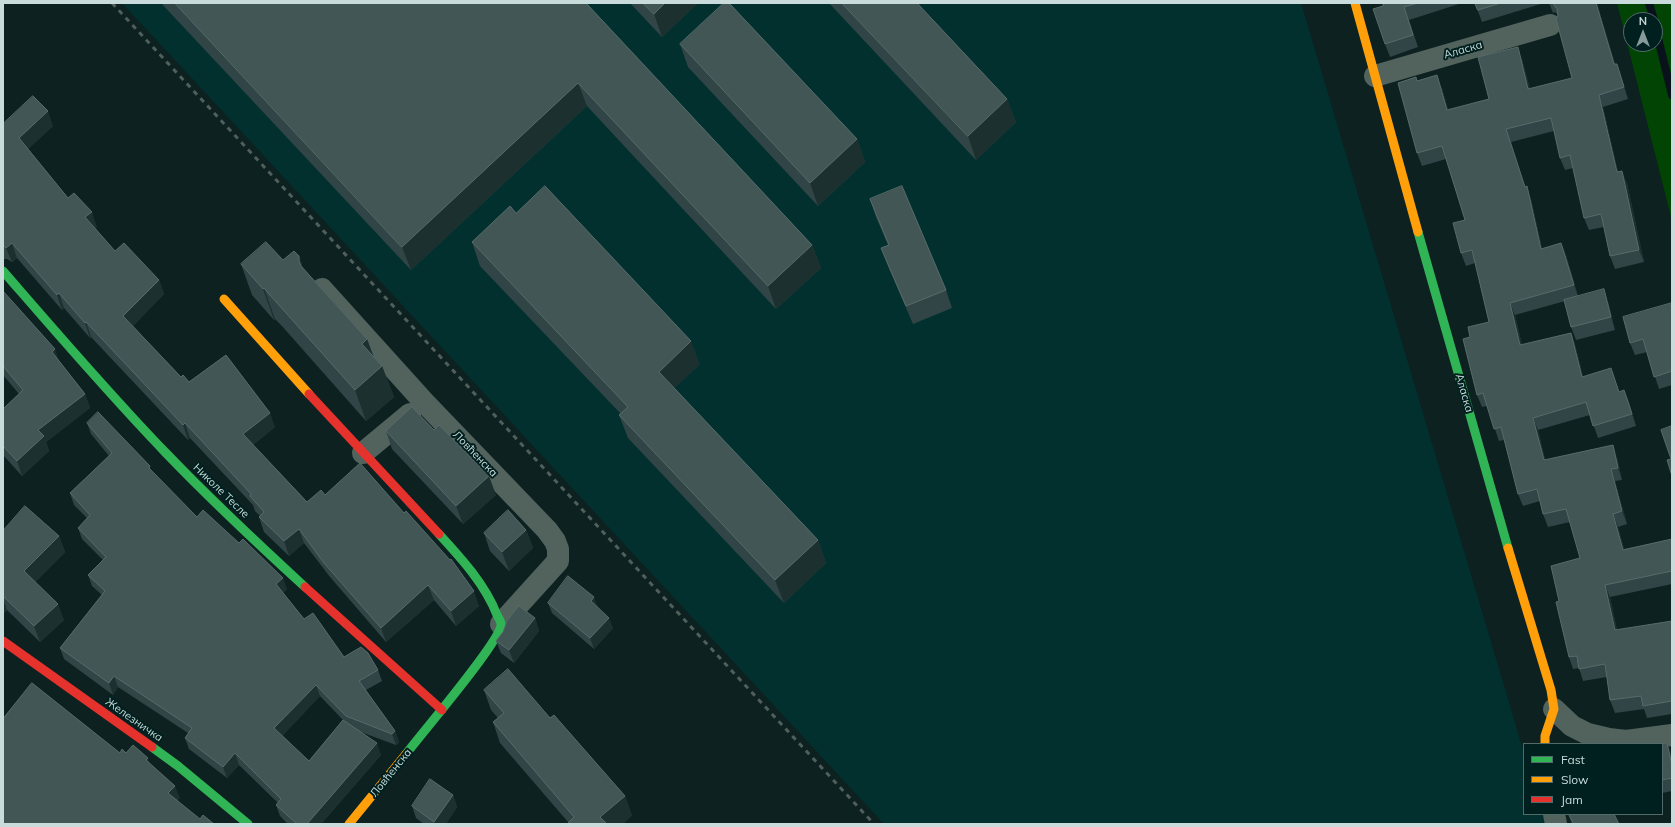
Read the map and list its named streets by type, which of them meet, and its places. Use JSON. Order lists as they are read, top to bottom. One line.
{"streets":{"street":["Аласка","Ловћенска","Николе Тесле","Железничка"]},"crossings":[["Ловћенска","Николе Тесле"]],"legend":["Fast","Slow","Jam"],"north":"top"}
